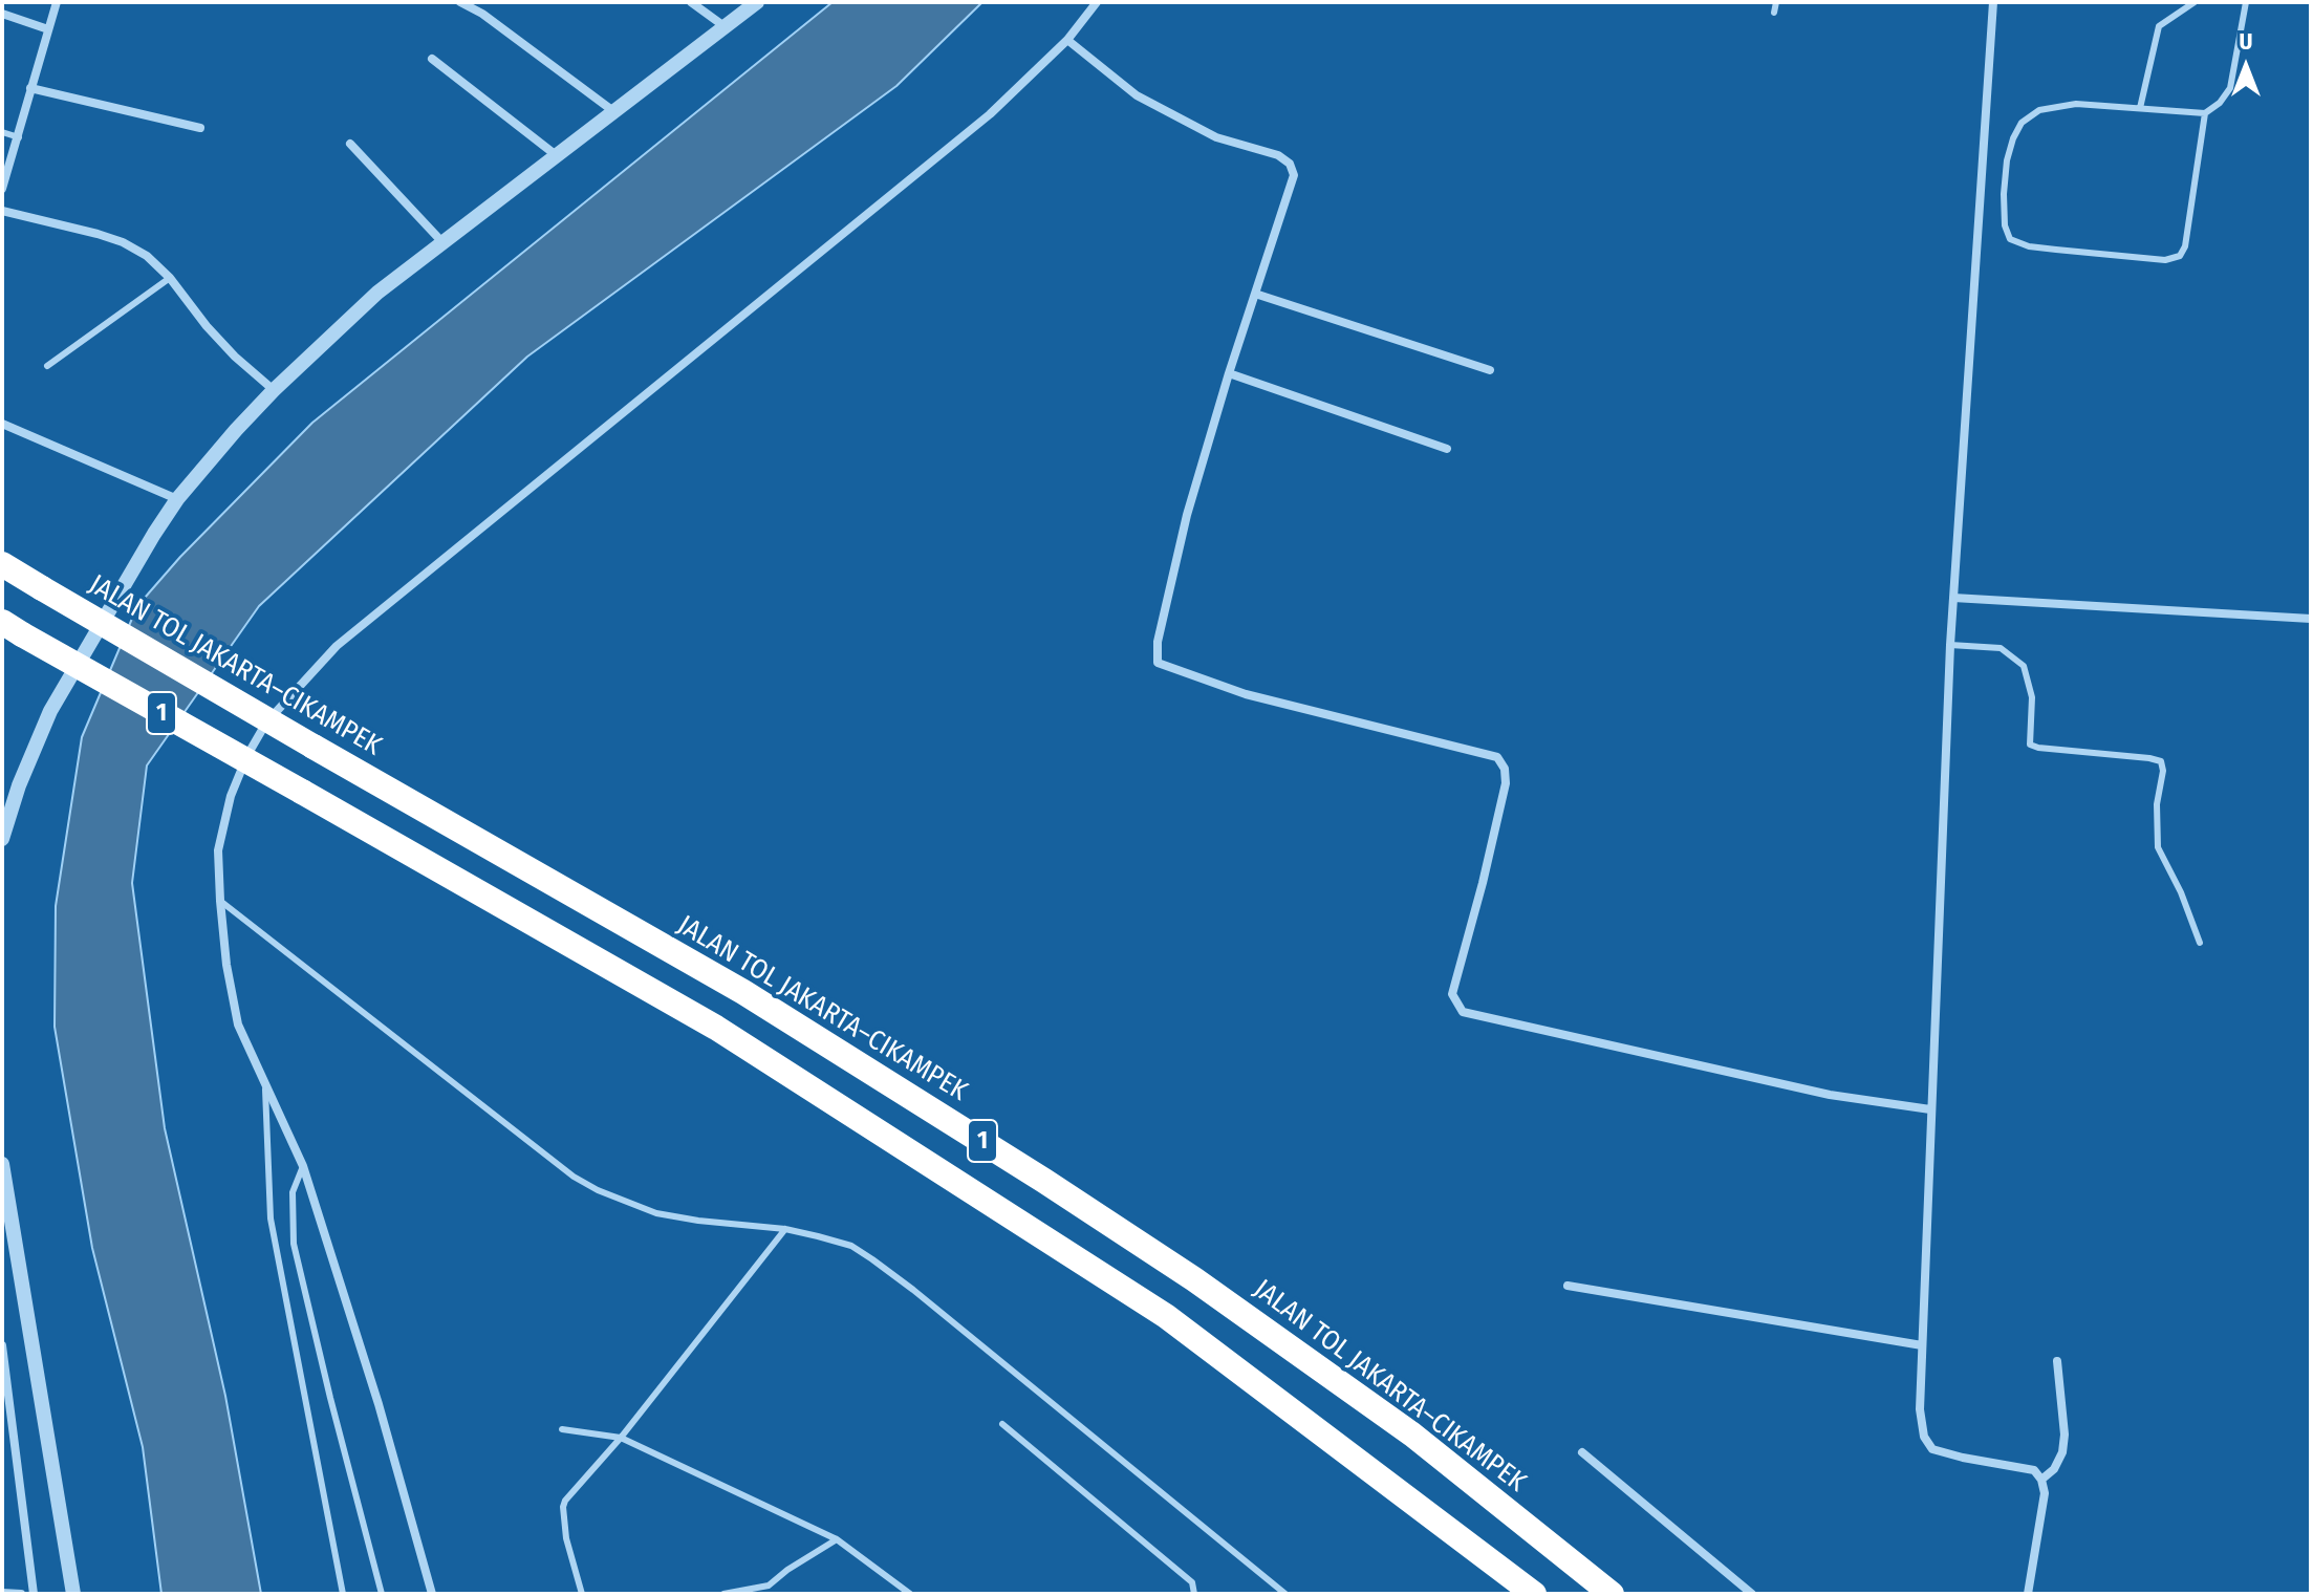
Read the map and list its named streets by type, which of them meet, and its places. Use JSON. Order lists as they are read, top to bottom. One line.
{"streets":{"highway":["JALAN TOL JAKARTA–CIKAMPEK","1"]},"north":"top"}
